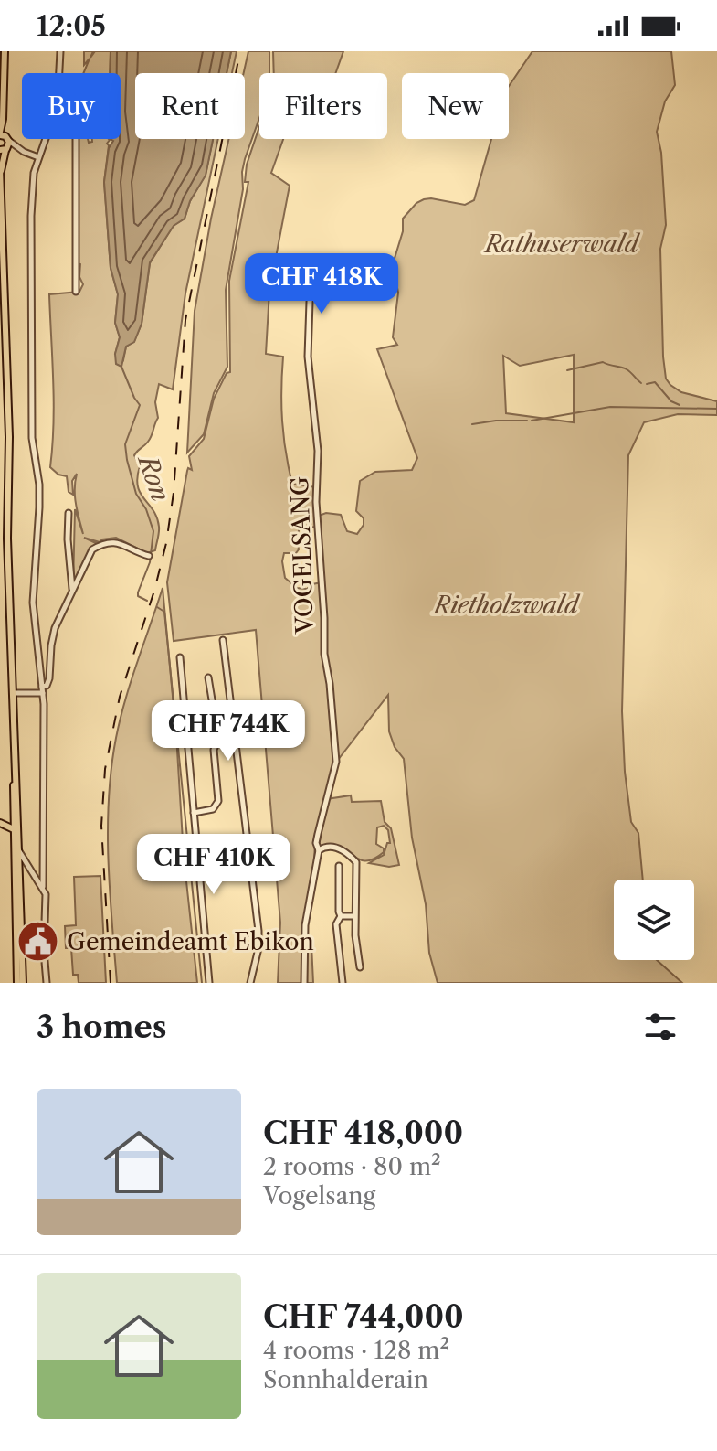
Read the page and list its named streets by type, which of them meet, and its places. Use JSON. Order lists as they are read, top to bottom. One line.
{"streets":{"street":["VOGELSANG"]},"water":["Ron"],"parks":["Rathuserwald","Rietholzwald"],"places":{"public building":["Gemeindeamt Ebikon"]},"page":{"status":"12:05","chip":["Buy","Rent","Filters","New"],"price":["CHF 418K","CHF 744K","CHF 410K"],"heading":"3 homes","list":[{"name":"CHF 418,000","note":"2 rooms · 80 m² · Vogelsang"},{"name":"CHF 744,000","note":"4 rooms · 128 m² · Sonnhalderain"}]}}
